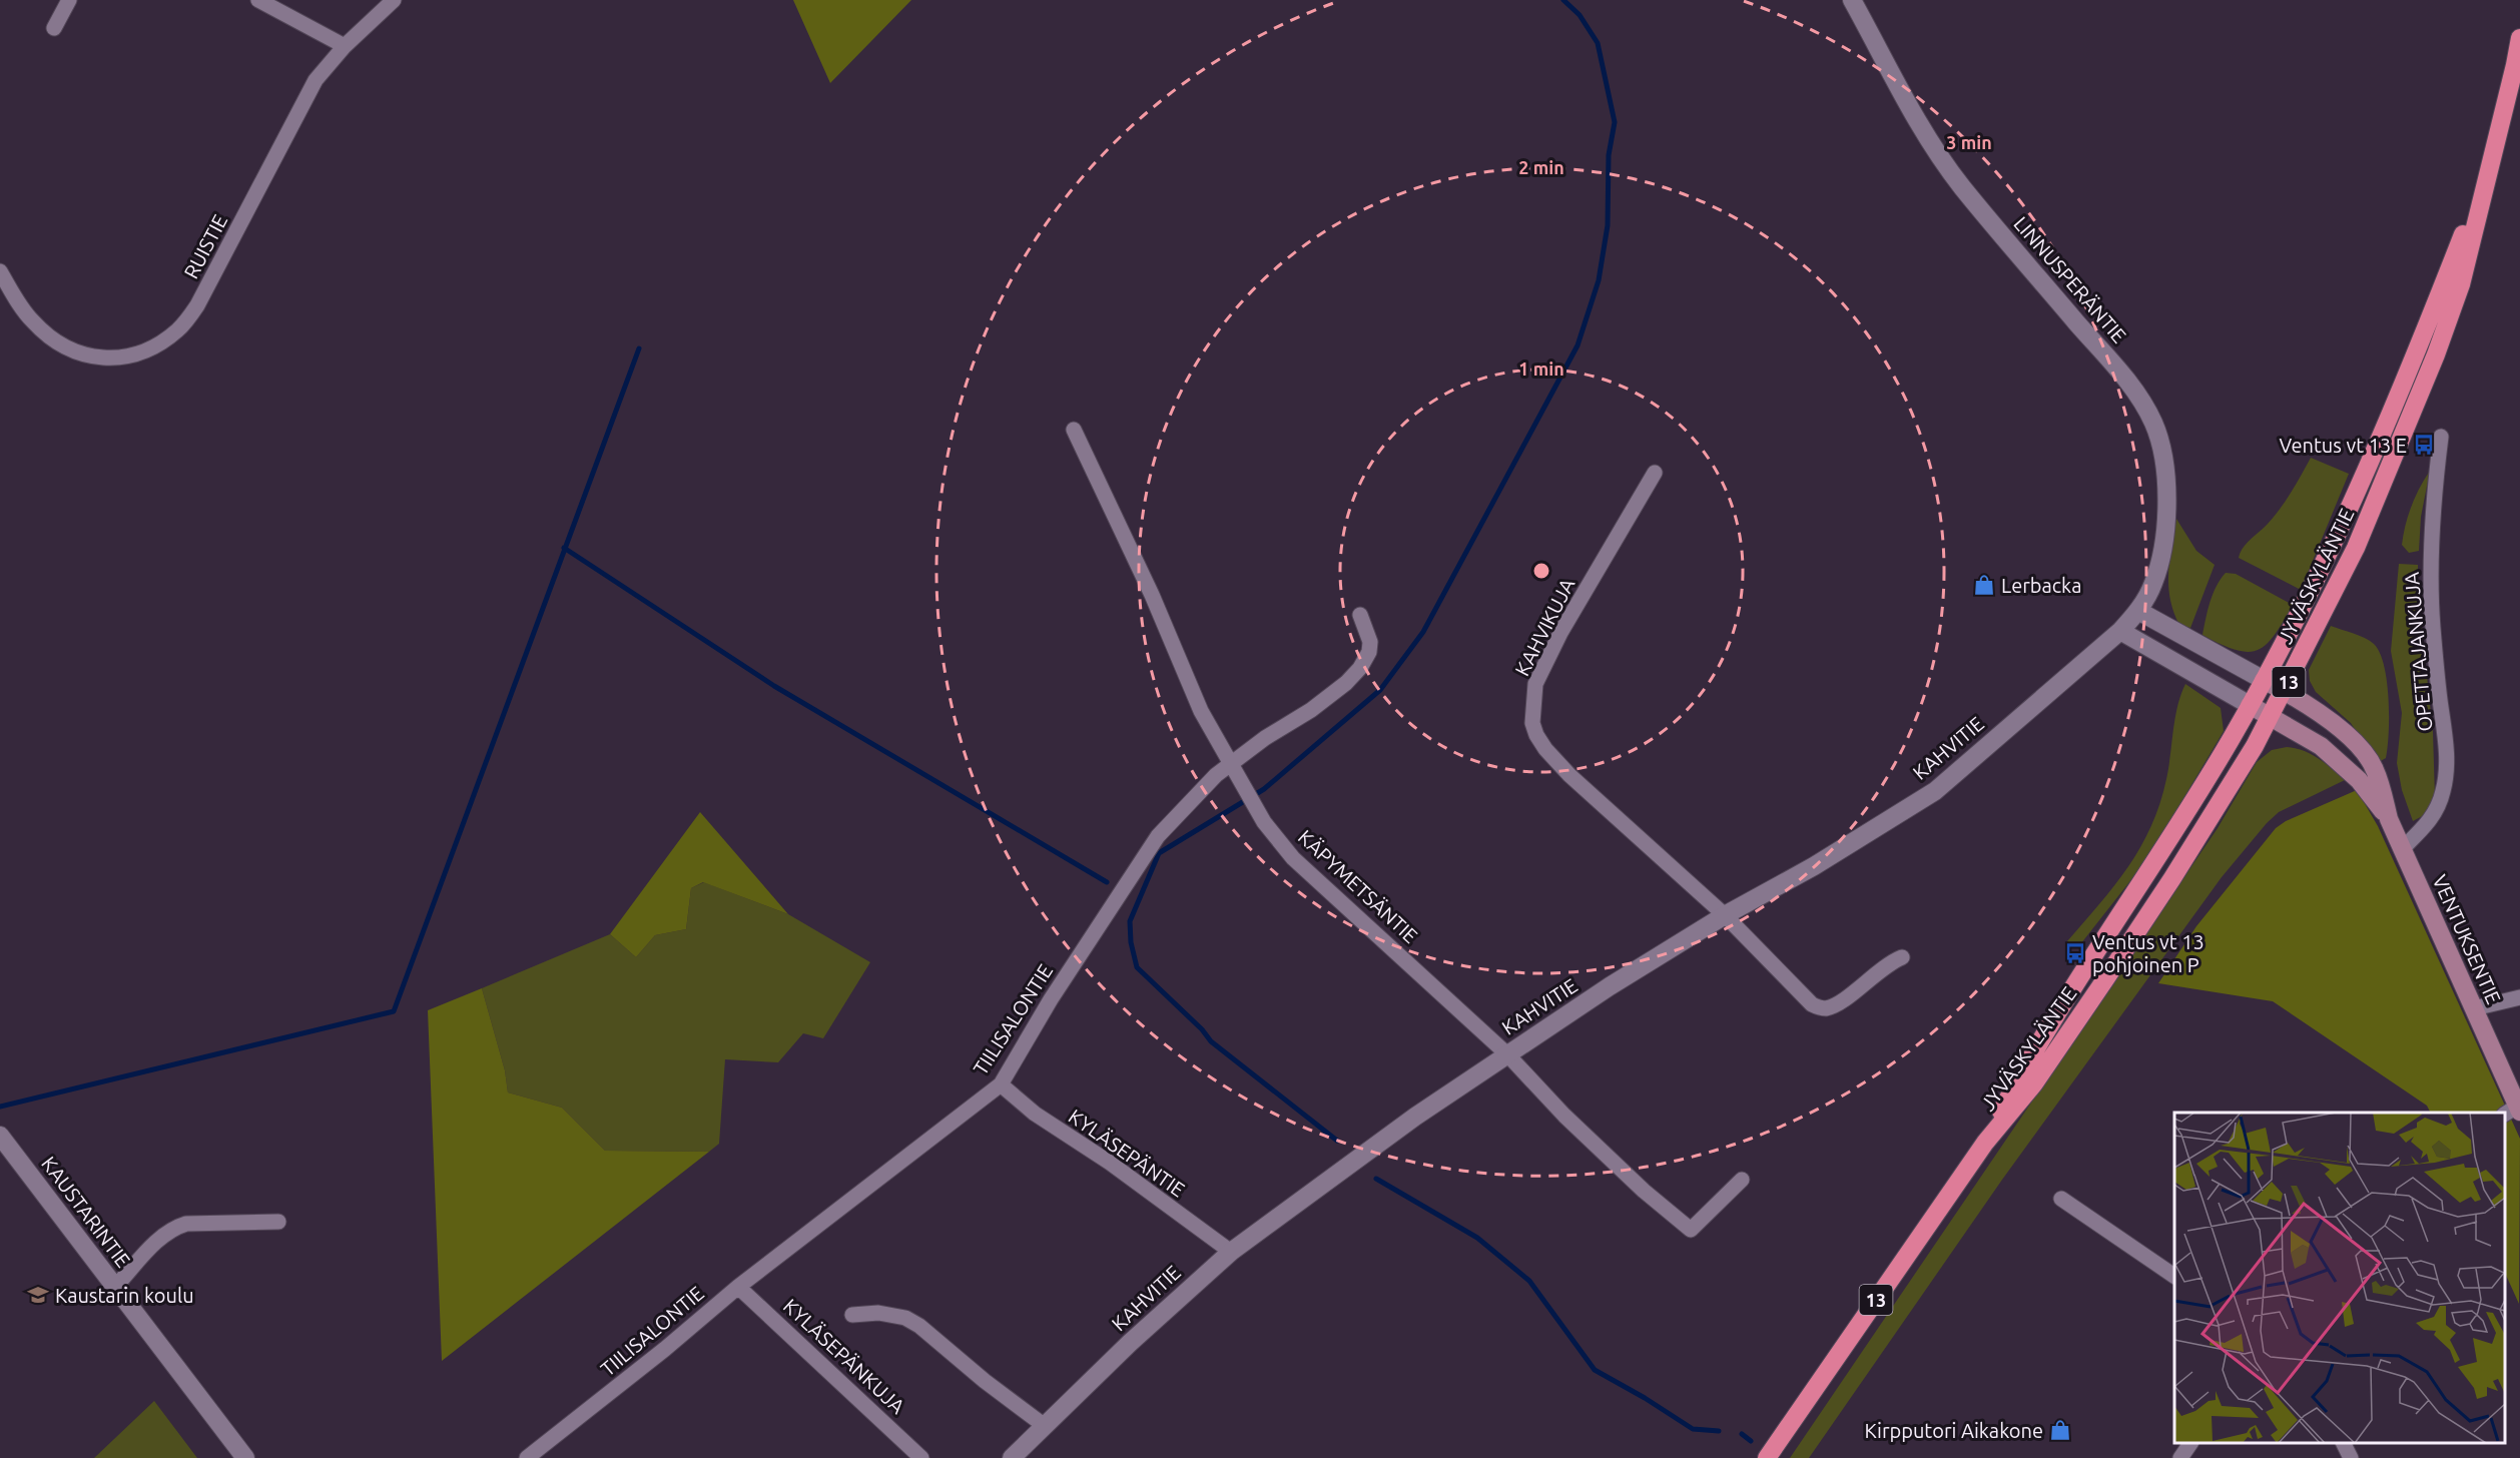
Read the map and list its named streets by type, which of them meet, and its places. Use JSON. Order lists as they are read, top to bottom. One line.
{"streets":{"highway":["JYVÄSKYLÄNTIE","13"],"main road":["VENTUKSENTIE"],"street":["RUISTIE","LINNUSPERÄNTIE","KAHVIKUJA","OPETTAJANKUJA","KAHVITIE","KÄPYMETSÄNTIE","TIILISALONTIE","KYLÄSEPÄNTIE","KAUSTARINTIE","KYLÄSEPÄNKUJA"]},"crossings":[["LINNUSPERÄNTIE","KAHVITIE"],["JYVÄSKYLÄNTIE","VENTUKSENTIE"],["KAHVIKUJA","KAHVITIE"],["OPETTAJANKUJA","VENTUKSENTIE"],["KAHVITIE","KÄPYMETSÄNTIE"],["KAHVITIE","KYLÄSEPÄNTIE"],["KÄPYMETSÄNTIE","TIILISALONTIE"],["TIILISALONTIE","KYLÄSEPÄNTIE"],["TIILISALONTIE","KYLÄSEPÄNKUJA"]],"places":{"bus stop":["Ventus vt 13 E","Ventus vt 13 pohjoinen P"],"shop":["Lerbacka","Kirpputori Aikakone"],"school or university":["Kaustarin koulu"]},"rings":["3 min","2 min","1 min"]}
